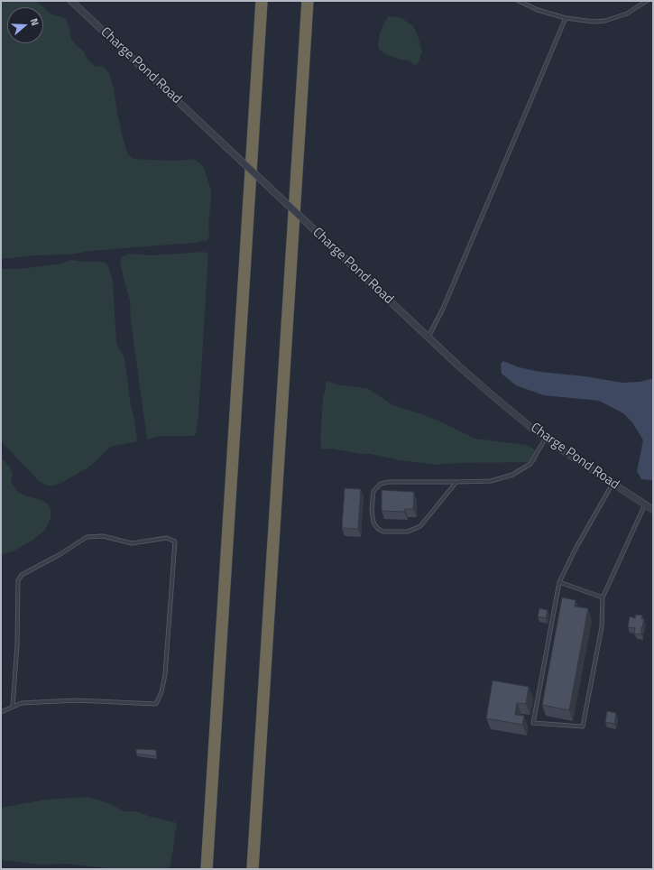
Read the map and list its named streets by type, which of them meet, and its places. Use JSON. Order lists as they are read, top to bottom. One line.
{"streets":{"street":["Charge Pond Road"]},"north":"right"}
